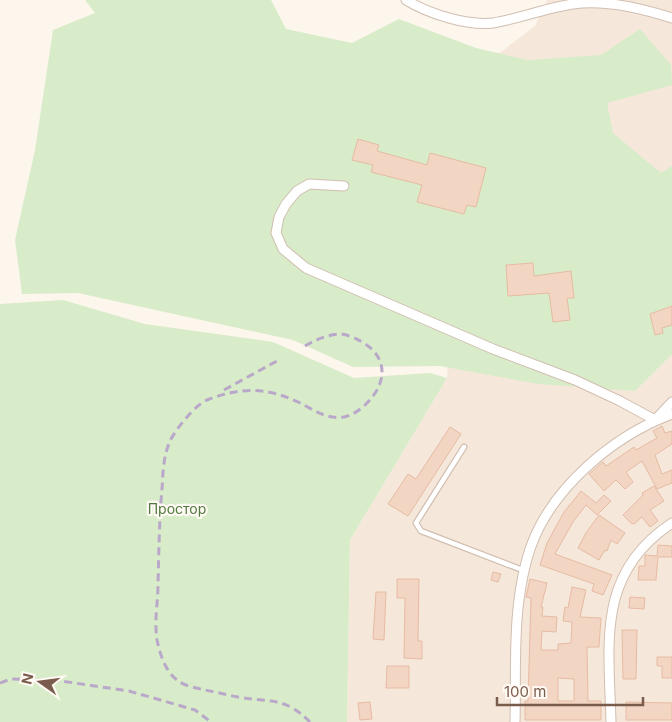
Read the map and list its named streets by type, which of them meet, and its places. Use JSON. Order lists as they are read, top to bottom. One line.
{"parks":["Простор"],"scale_bar":"100 m","north":"left"}
